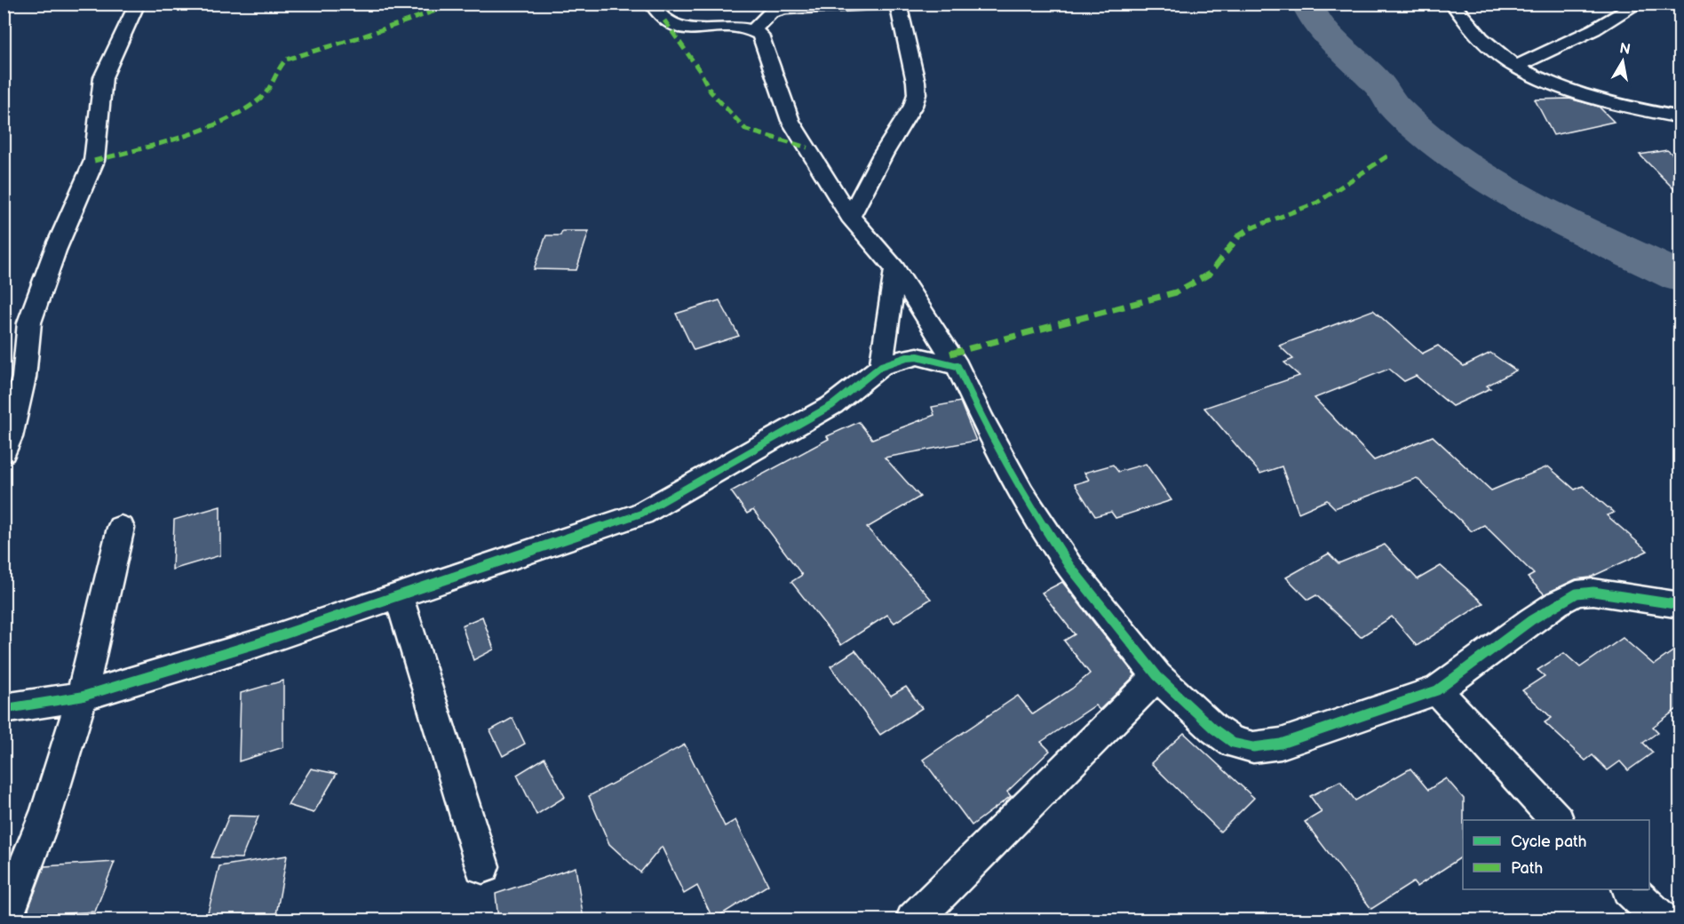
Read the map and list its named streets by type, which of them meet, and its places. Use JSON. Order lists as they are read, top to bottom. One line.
{"legend":["Cycle path","Path"],"north":"top"}
